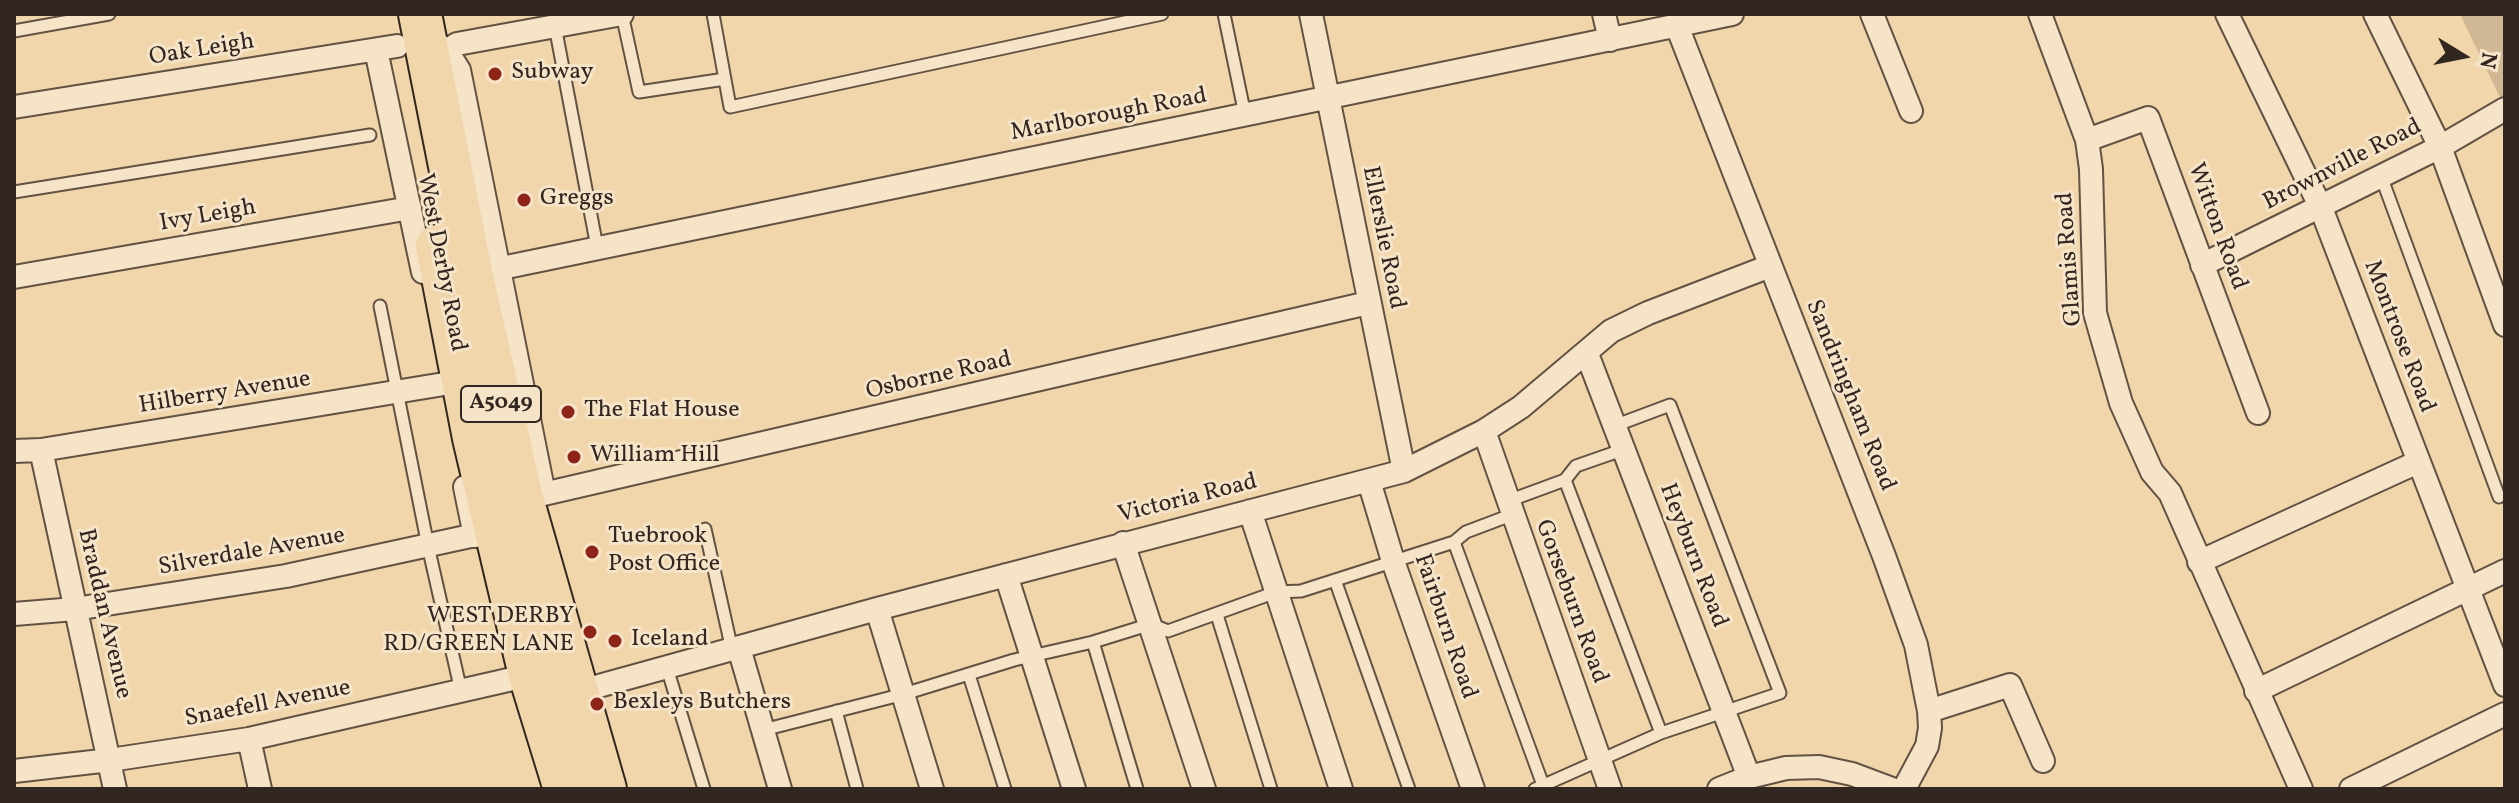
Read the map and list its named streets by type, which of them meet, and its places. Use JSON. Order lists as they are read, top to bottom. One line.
{"streets":{"highway":["West Derby Road","A5049"],"street":["Oak Leigh","Marlborough Road","Brownville Road","Ivy Leigh","Witton Road","Ellerslie Road","Glamis Road","Montrose Road","Osborne Road","Hilberry Avenue","Sandringham Road","Victoria Road","Silverdale Avenue","Heyburn Road","Gorseburn Road","Braddan Avenue","Fairburn Road","Snaefell Avenue"]},"crossings":[["Oak Leigh","West Derby Road"],["Marlborough Road","Ellerslie Road"],["Marlborough Road","West Derby Road"],["Marlborough Road","Sandringham Road"],["Brownville Road","Witton Road"],["Brownville Road","Montrose Road"],["Witton Road","Glamis Road"],["Ellerslie Road","Osborne Road"],["Ellerslie Road","Victoria Road"],["West Derby Road","Osborne Road"],["West Derby Road","Victoria Road"],["West Derby Road","Silverdale Avenue"],["West Derby Road","Snaefell Avenue"],["Osborne Road","Silverdale Avenue"],["Hilberry Avenue","Braddan Avenue"],["Sandringham Road","Victoria Road"],["Victoria Road","Heyburn Road"],["Victoria Road","Gorseburn Road"],["Victoria Road","Fairburn Road"],["Silverdale Avenue","Braddan Avenue"],["Braddan Avenue","Snaefell Avenue"]],"places":["Subway","Greggs","The Flat House","William Hill","Tuebrook Post Office","WEST DERBY RD/GREEN LANE","Iceland","Bexleys Butchers"],"north":"right"}
